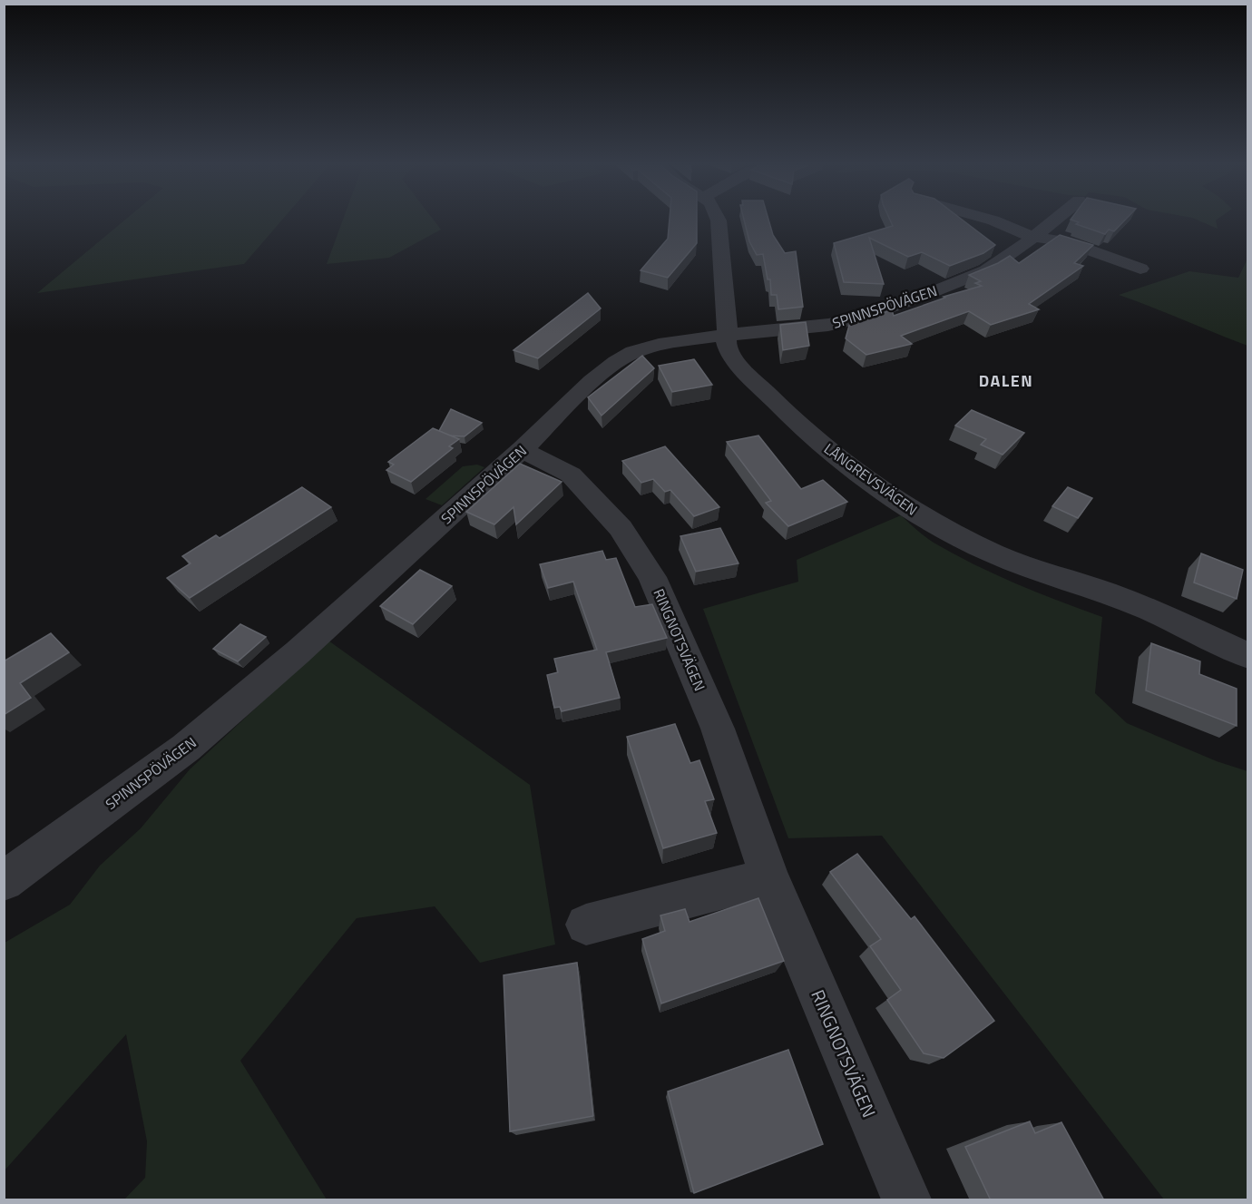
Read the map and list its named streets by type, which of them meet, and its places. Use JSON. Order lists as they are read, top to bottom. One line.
{"streets":{"street":["SPINNSPÖVÄGEN","LÅNGREVSVÄGEN","RINGNOTSVÄGEN"]},"crossings":[["SPINNSPÖVÄGEN","LÅNGREVSVÄGEN"],["SPINNSPÖVÄGEN","RINGNOTSVÄGEN"]],"districts":["DALEN"]}
